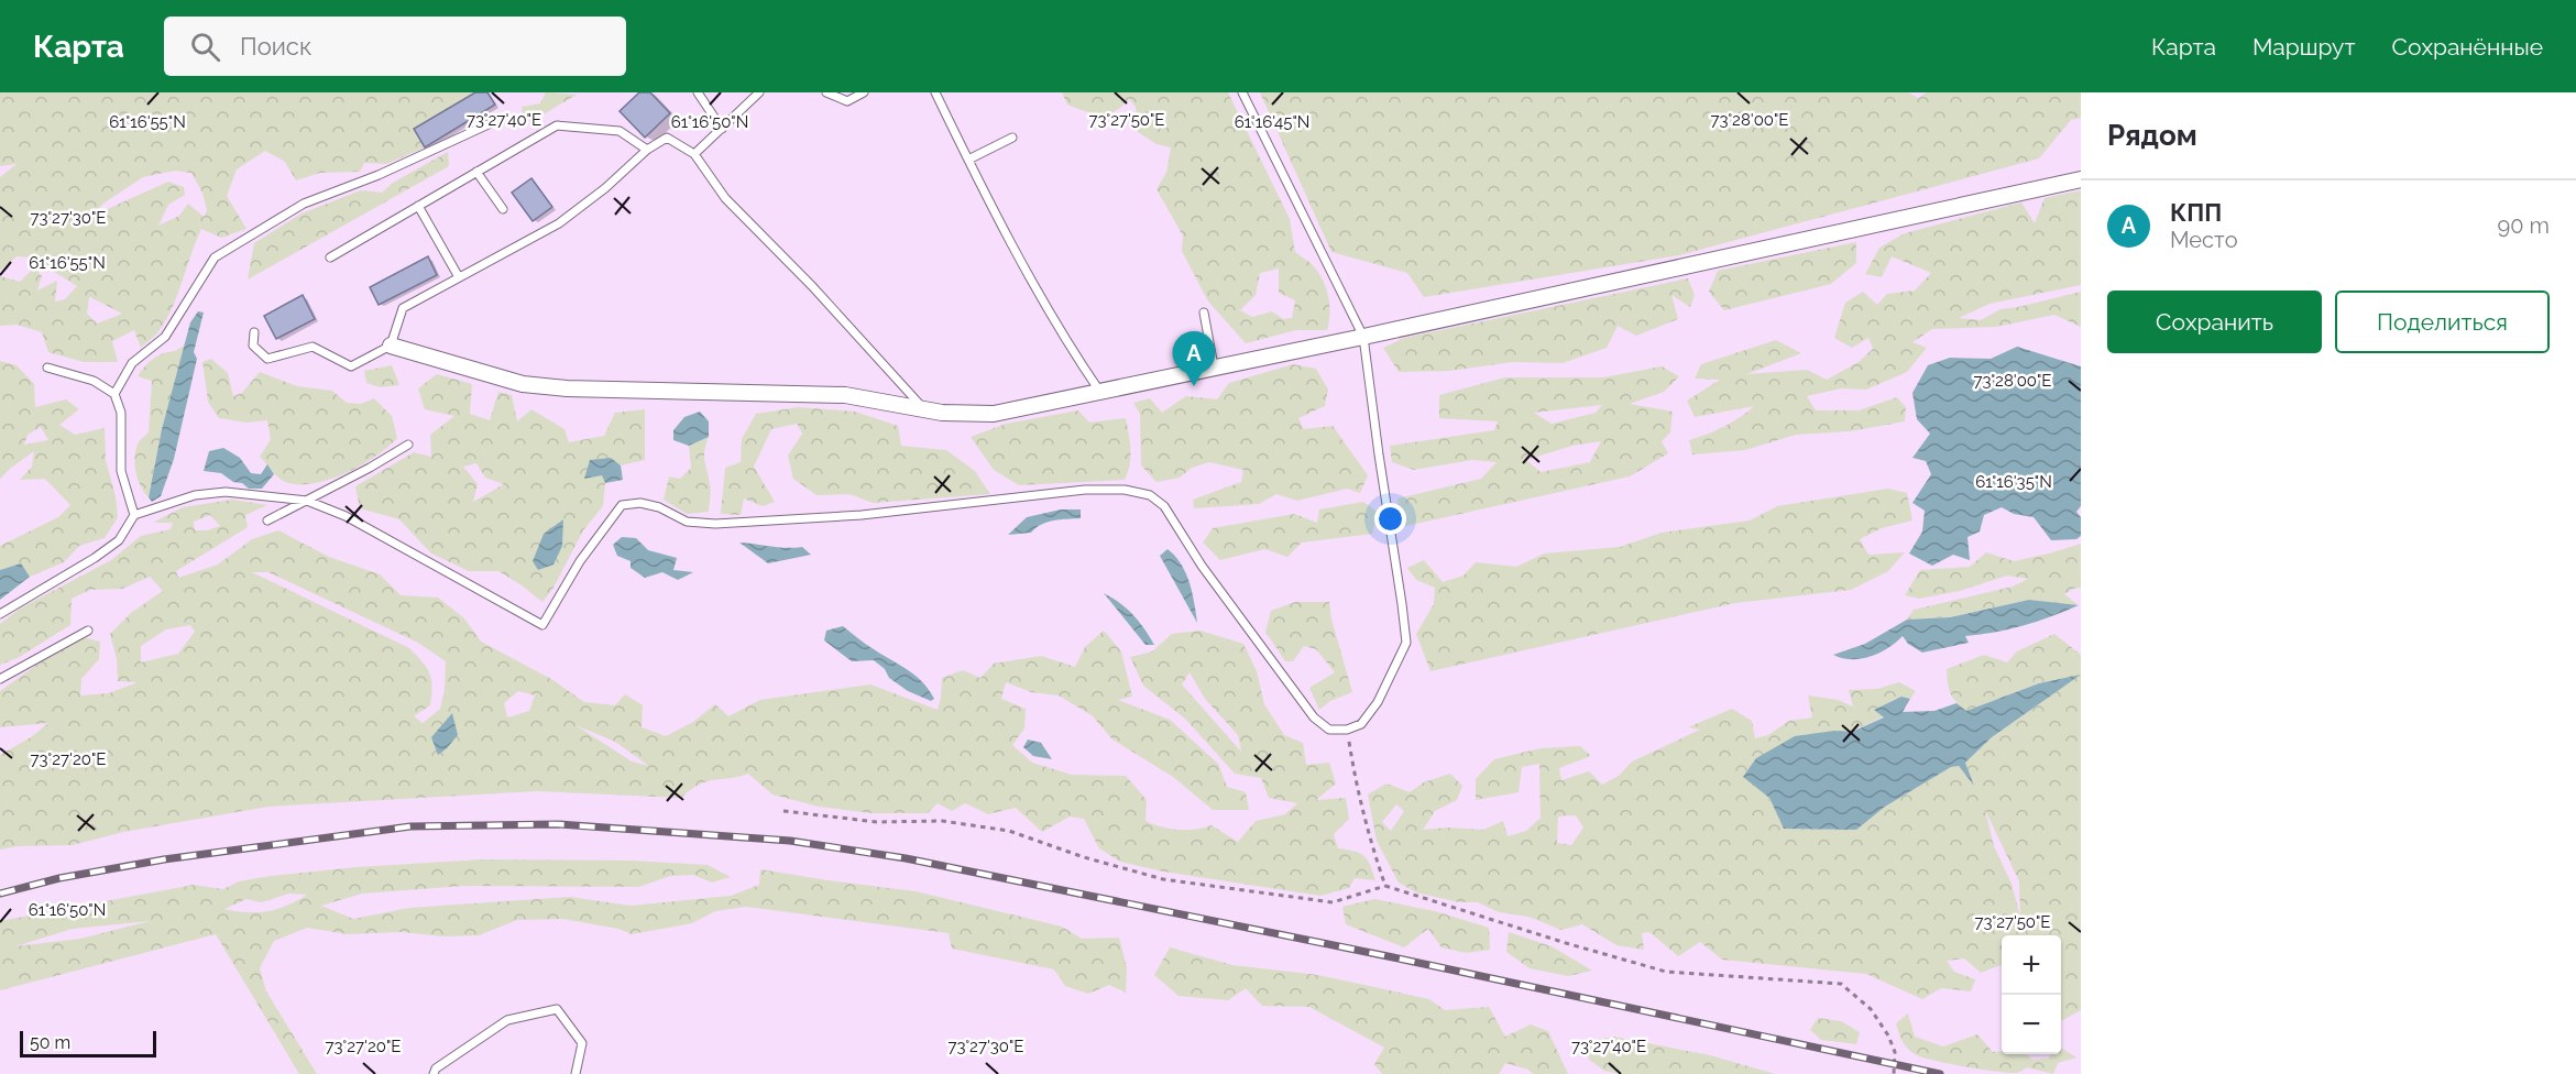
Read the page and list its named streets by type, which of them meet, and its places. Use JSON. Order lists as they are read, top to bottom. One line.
{"scale_bar":"50 m","page":{"header":"Карта","search":"Поиск","nav":["Карта","Маршрут","Сохранённые"],"heading":"Рядом","list":[{"mark":"A","name":"КПП","note":"Место","value":"90 m"}],"buttons":["Сохранить","Поделиться"],"pins":"A","map_buttons":["+","−"],"scale":"50 m"},"coordinates":["73°28'00\"E","73°27'40\"E","73°27'50\"E","61°16'55\"N","61°16'50\"N","61°16'45\"N","73°27'30\"E","61°16'35\"N","73°27'20\"E"]}
